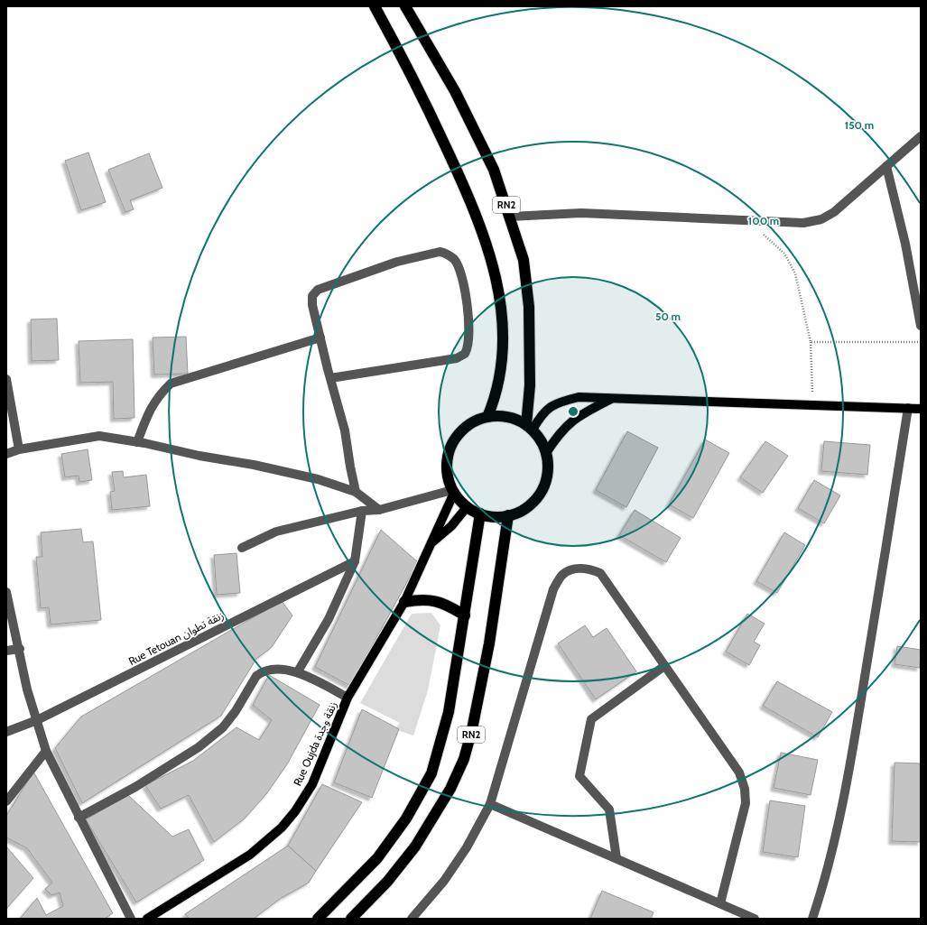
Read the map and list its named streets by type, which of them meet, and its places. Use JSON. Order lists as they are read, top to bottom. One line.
{"streets":{"highway":["RN2"],"main road":["Rue Oujda زنقة وجدة"],"street":["Rue Tetouan زنقة تطوان"]},"crossings":[["RN2","Rue Oujda زنقة وجدة"]],"rings":["150 m","100 m","50 m"]}
